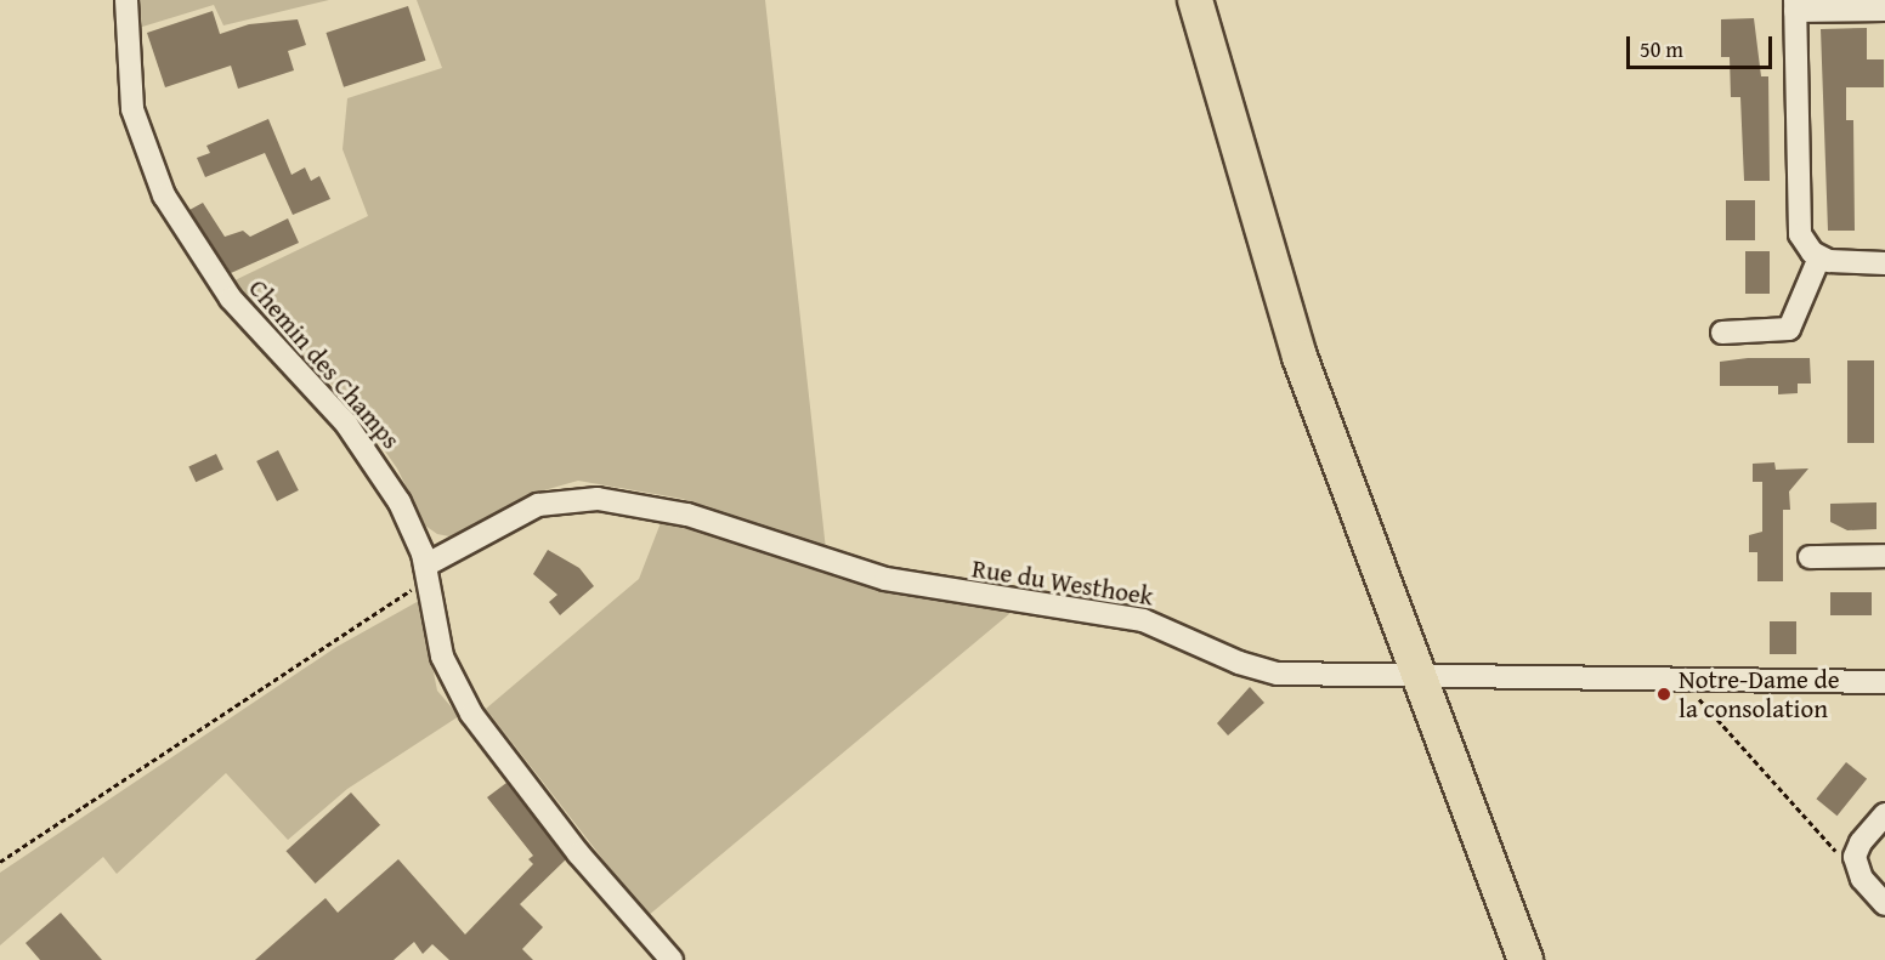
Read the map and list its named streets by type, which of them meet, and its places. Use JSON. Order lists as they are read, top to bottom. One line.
{"streets":{"street":["Chemin des Champs","Rue du Westhoek"]},"crossings":[["Chemin des Champs","Rue du Westhoek"]],"places":["Notre-Dame de la consolation"],"scale_bar":"50 m"}
